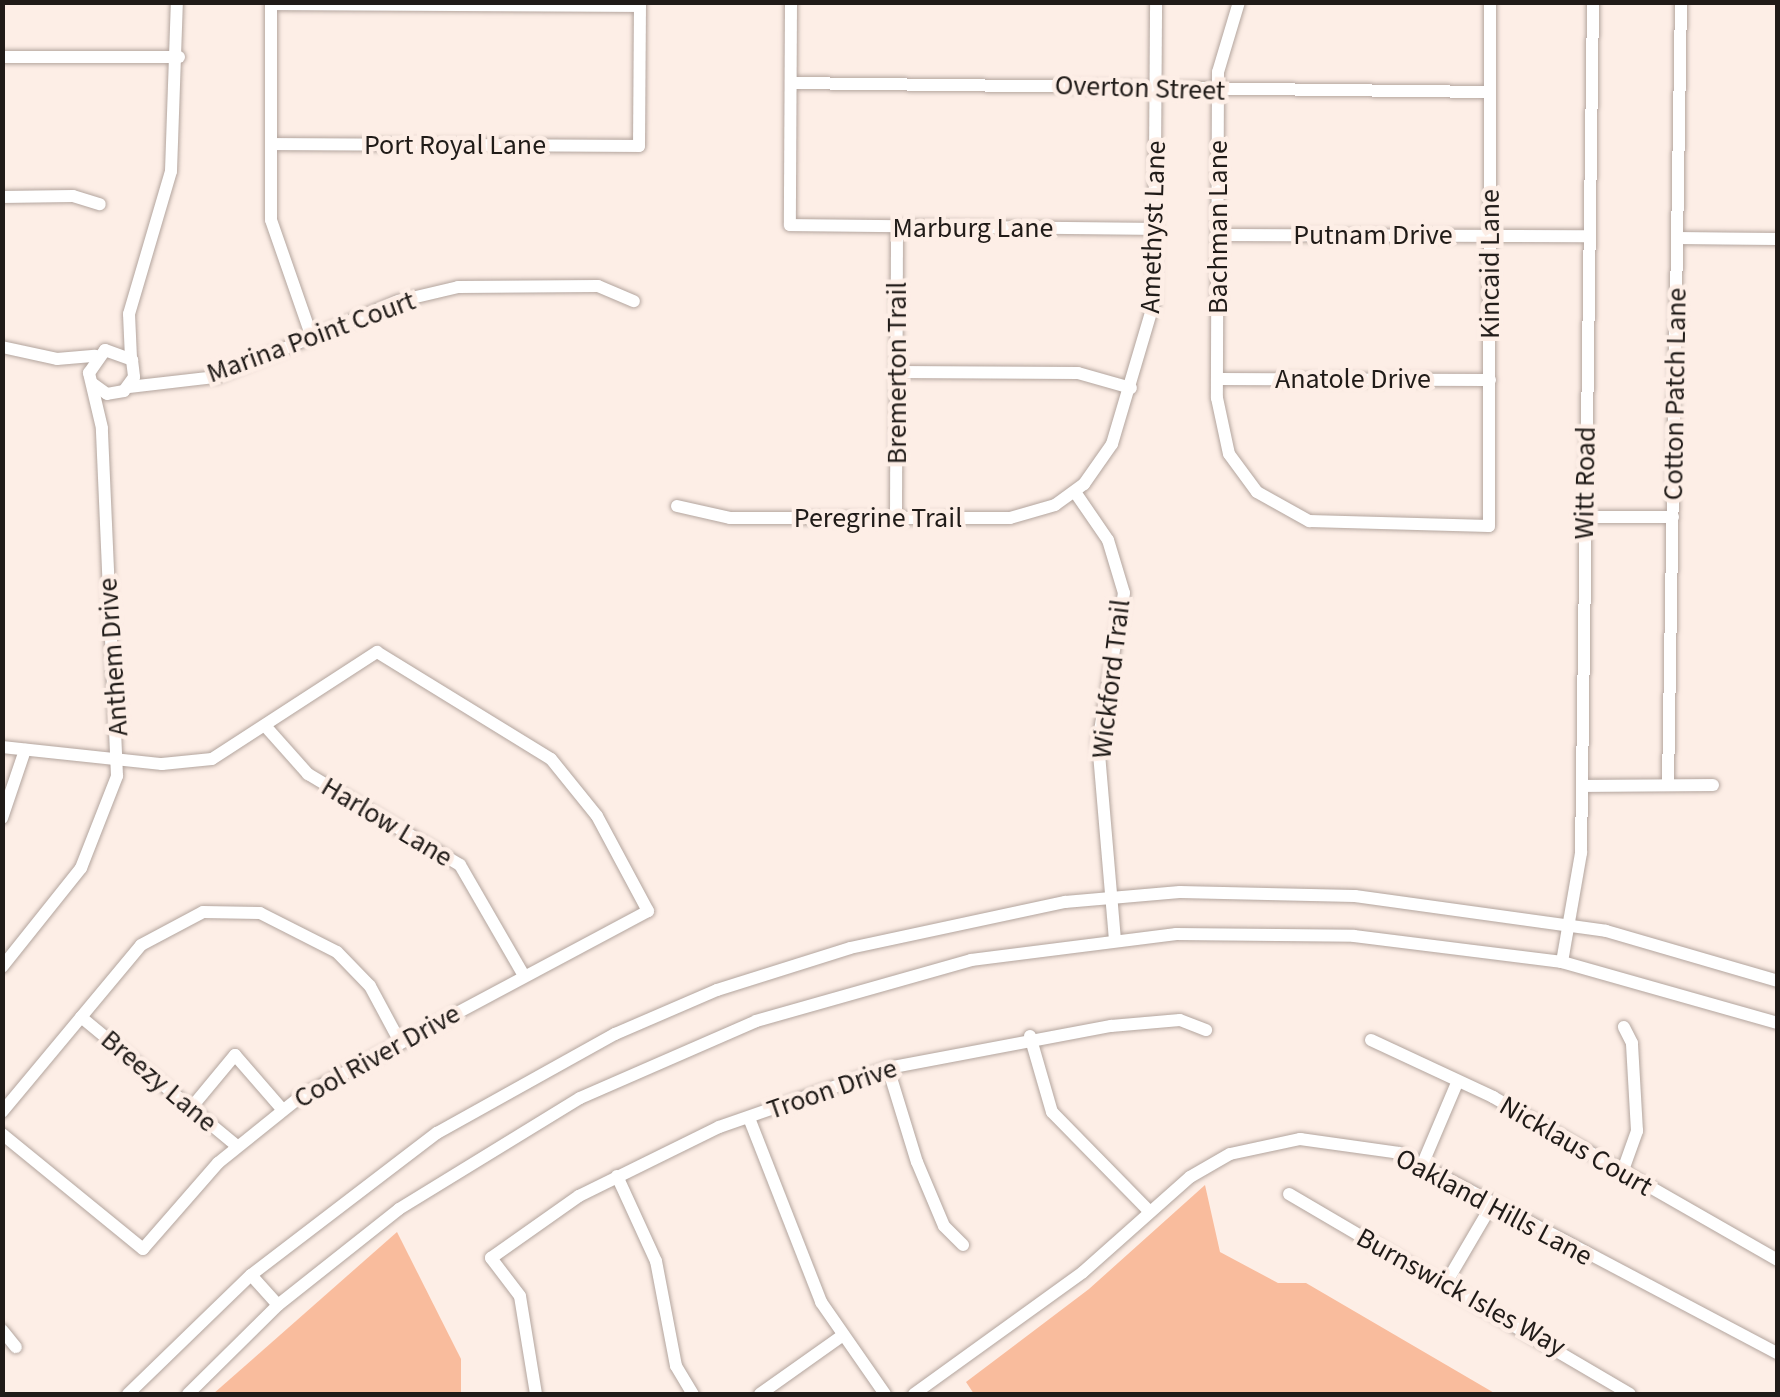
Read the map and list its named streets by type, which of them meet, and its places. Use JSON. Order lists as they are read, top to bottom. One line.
{"streets":{"street":["Overton Street","Port Royal Lane","Amethyst Lane","Bachman Lane","Marburg Lane","Putnam Drive","Kincaid Lane","Marina Point Court","Bremerton Trail","Anatole Drive","Cotton Patch Lane","Witt Road","Peregrine Trail","Anthem Drive","Wickford Trail","Harlow Lane","Cool River Drive","Breezy Lane","Troon Drive","Nicklaus Court","Oakland Hills Lane","Burnswick Isles Way"]},"crossings":[["Overton Street","Amethyst Lane"],["Overton Street","Bachman Lane"],["Overton Street","Marburg Lane"],["Overton Street","Kincaid Lane"],["Amethyst Lane","Marburg Lane"],["Amethyst Lane","Peregrine Trail"],["Amethyst Lane","Wickford Trail"],["Bachman Lane","Putnam Drive"],["Bachman Lane","Kincaid Lane"],["Bachman Lane","Anatole Drive"],["Marburg Lane","Bremerton Trail"],["Putnam Drive","Kincaid Lane"],["Putnam Drive","Witt Road"],["Kincaid Lane","Anatole Drive"],["Marina Point Court","Anthem Drive"],["Bremerton Trail","Peregrine Trail"],["Peregrine Trail","Wickford Trail"],["Harlow Lane","Cool River Drive"],["Cool River Drive","Breezy Lane"]]}
